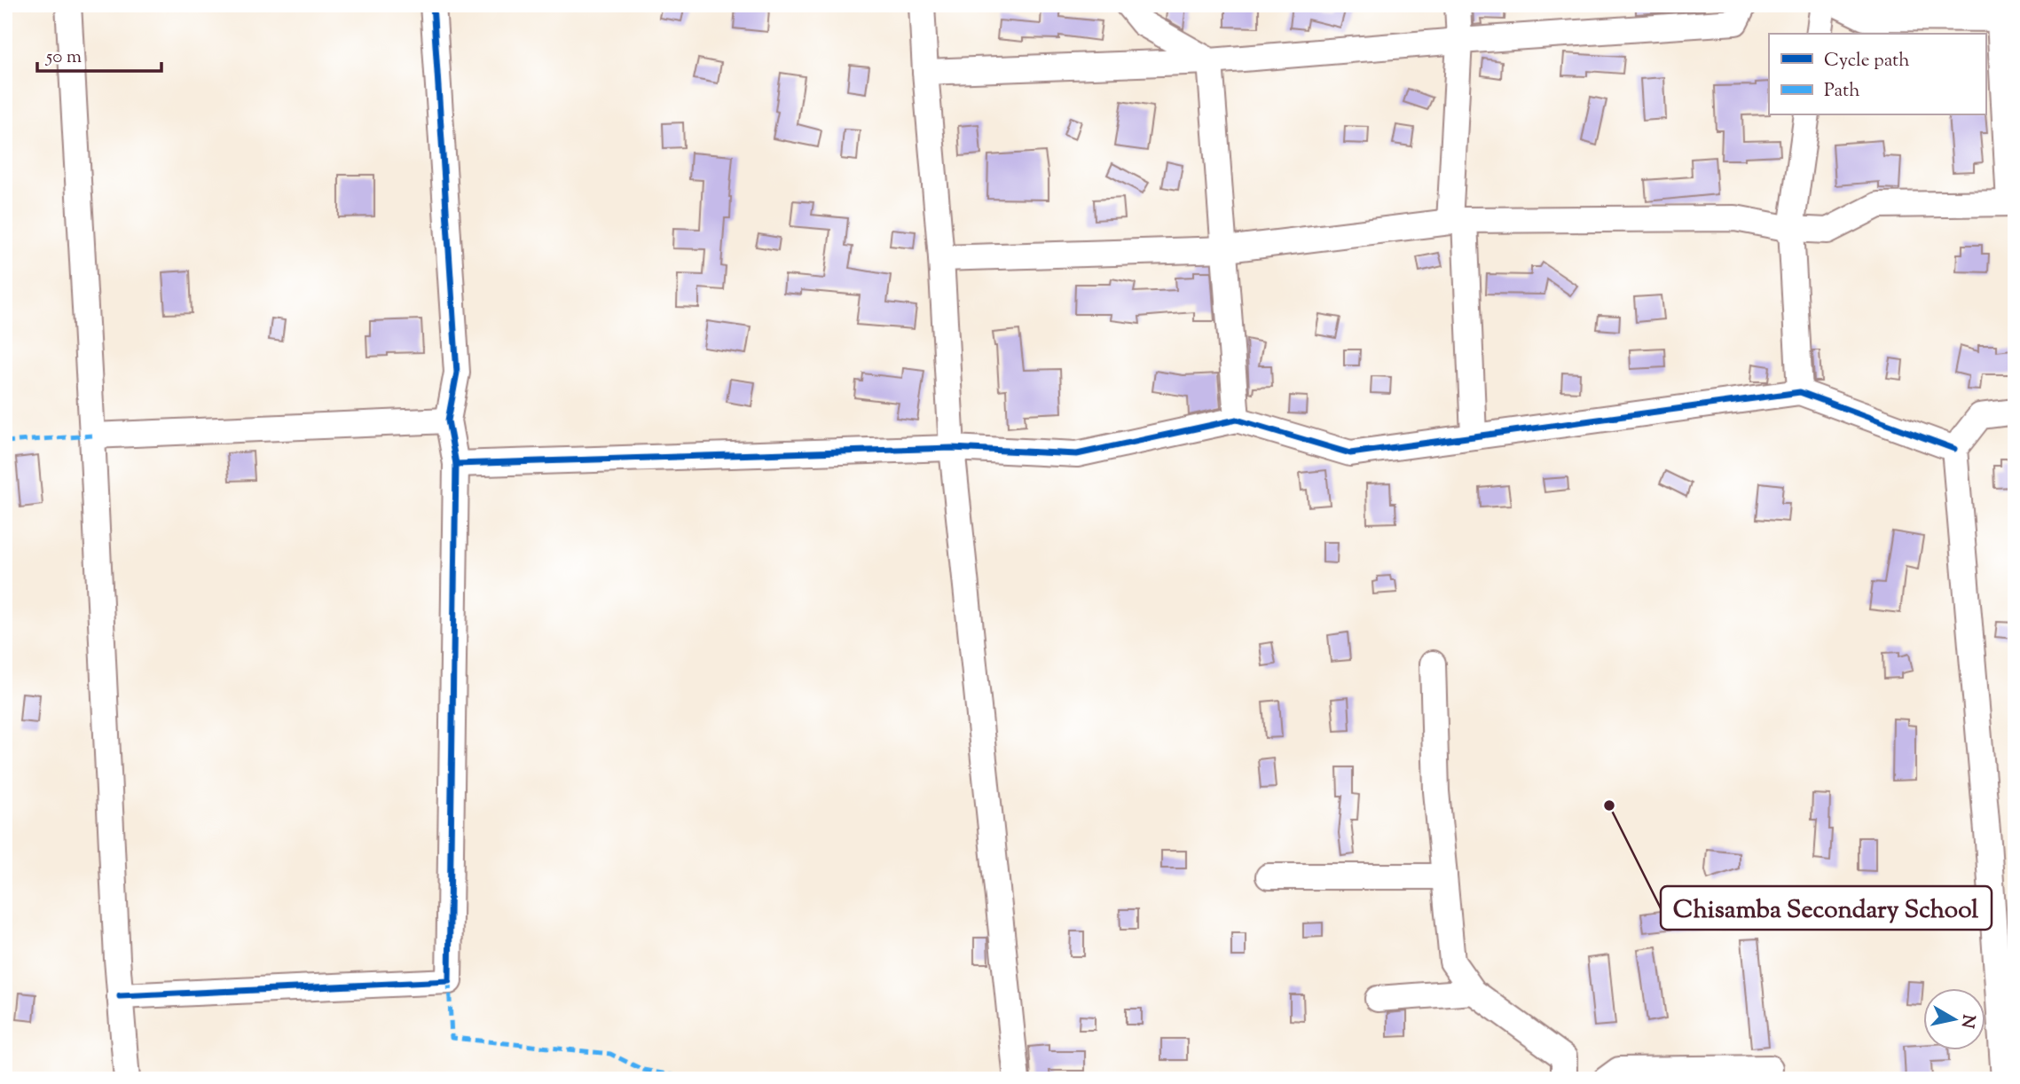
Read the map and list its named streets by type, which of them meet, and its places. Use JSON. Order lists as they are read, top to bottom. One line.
{"places":["Chisamba Secondary School"],"legend":["Cycle path","Path"],"scale_bar":"50 m","north":"right"}
